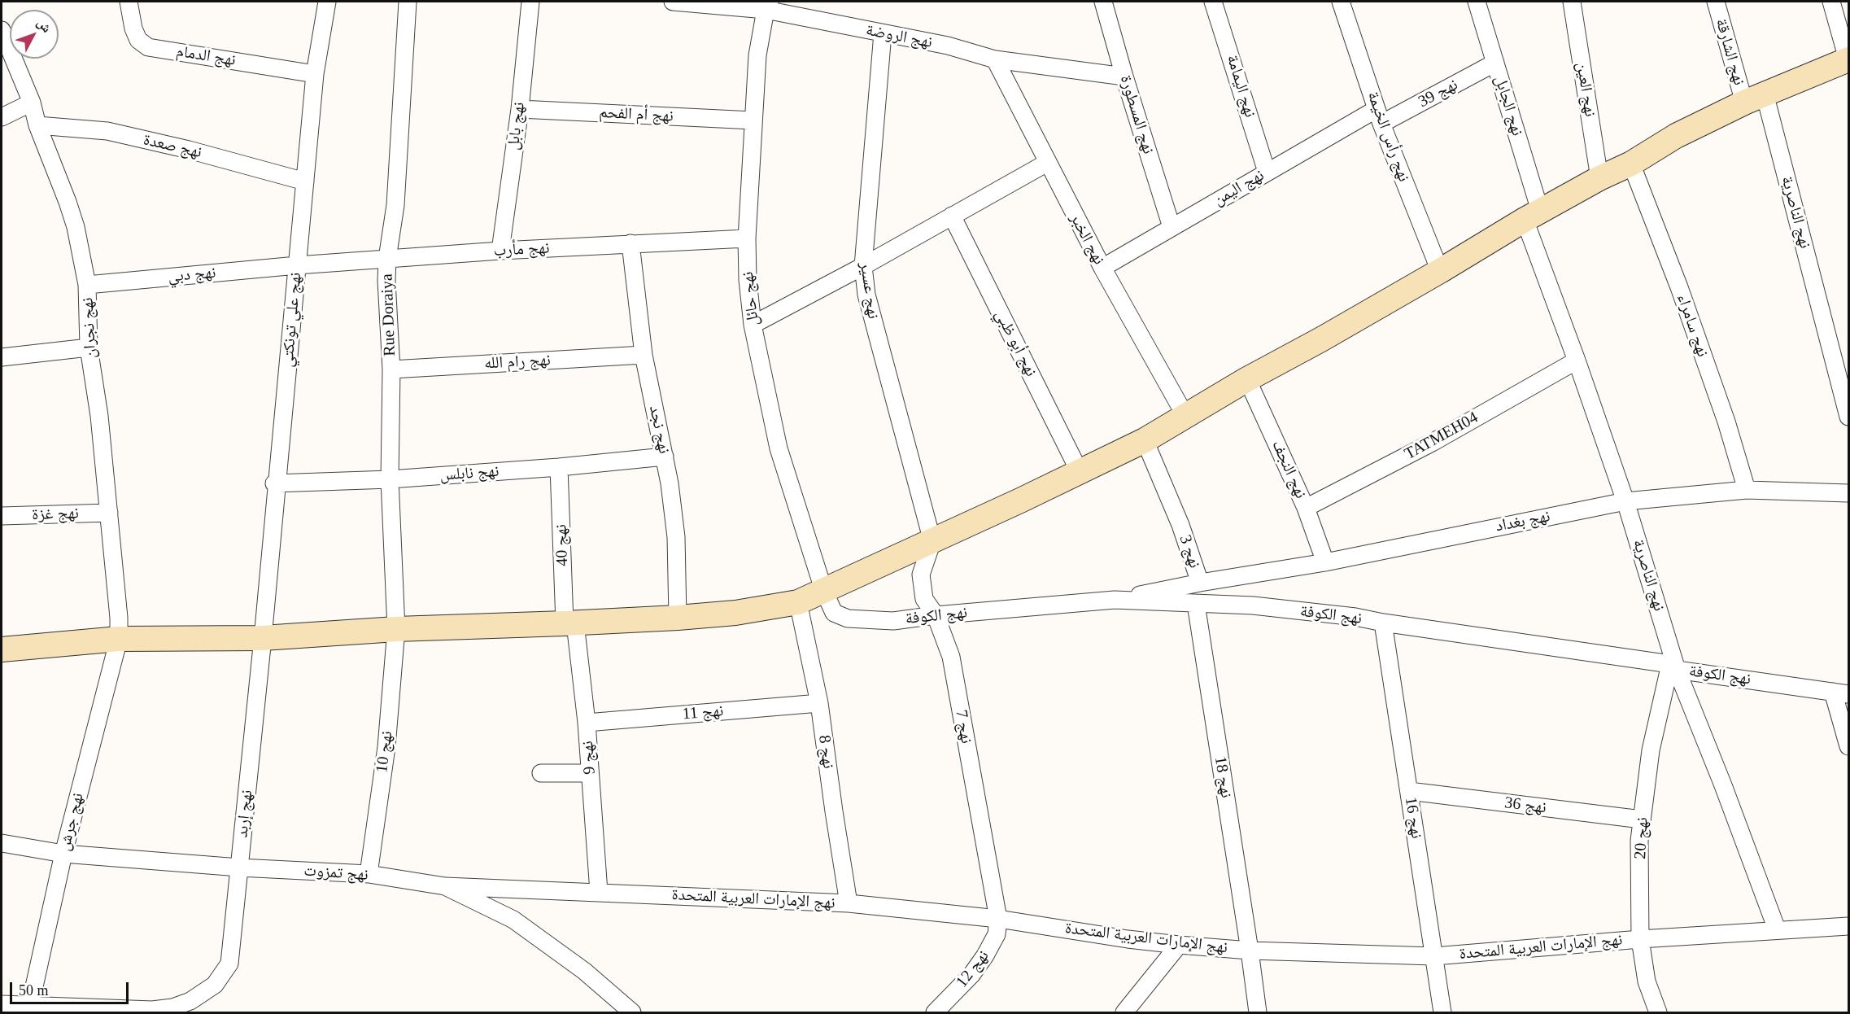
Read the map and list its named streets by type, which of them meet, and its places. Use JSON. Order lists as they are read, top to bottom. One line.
{"streets":{"street":["نهج الروضة","نهج الشارقة","نهج الدمام","نهج اليمامة","نهج العين","نهج 39","نهج الجابل","نهج أم الفحم","نهج المسطورة","نهج بابل","نهج رأس الخيمة","نهج صعدة","نهج اليمن","نهج الناصرية","نهج الخبر","نهج مأرب","نهج دبي","نهج عسير","نهج حائل","Rue Doraiya","نهج علي تونكتي","نهج سامراء","نهج نجران","نهج أبو ظبي","نهج رام الله","نهج نجد","TATMEH04","نهج النجف","نهج نابلس","نهج غزة","نهج بغداد","نهج 40","نهج 3","نهج الكوفة","نهج 11","نهج 7","نهج 10","نهج 8","نهج 9","نهج 18","نهج 36","نهج إربد","نهج 16","نهج جرش","نهج 20","نهج تمزوت","نهج الإمارات العربية المتحدة","نهج 12"]},"crossings":[["نهج الروضة","نهج المسطورة"],["نهج الروضة","نهج الخبر"],["نهج الروضة","نهج عسير"],["نهج الروضة","نهج حائل"],["نهج الشارقة","نهج الناصرية"],["نهج الدمام","نهج علي تونكتي"],["نهج اليمامة","نهج اليمن"],["نهج 39","نهج الجابل"],["نهج 39","نهج رأس الخيمة"],["نهج 39","نهج اليمن"],["نهج الجابل","نهج الناصرية"],["نهج أم الفحم","نهج بابل"],["نهج أم الفحم","نهج حائل"],["نهج المسطورة","نهج اليمن"],["نهج بابل","نهج مأرب"],["نهج رأس الخيمة","نهج اليمن"],["نهج صعدة","نهج علي تونكتي"],["نهج صعدة","نهج نجران"],["نهج اليمن","نهج الخبر"],["نهج الناصرية","TATMEH04"],["نهج الناصرية","نهج بغداد"],["نهج الناصرية","نهج الكوفة"],["نهج الناصرية","نهج 20"],["نهج الناصرية","نهج الإمارات العربية المتحدة"],["نهج مأرب","نهج دبي"],["نهج مأرب","نهج حائل"],["نهج مأرب","Rue Doraiya"],["نهج مأرب","نهج علي تونكتي"],["نهج مأرب","نهج نجد"],["نهج دبي","نهج علي تونكتي"],["نهج دبي","نهج نجران"],["نهج عسير","نهج 7"],["نهج حائل","نهج الكوفة"],["Rue Doraiya","نهج رام الله"],["Rue Doraiya","نهج نابلس"],["Rue Doraiya","نهج 10"],["نهج علي تونكتي","نهج نابلس"],["نهج علي تونكتي","نهج إربد"],["نهج سامراء","نهج بغداد"],["نهج نجران","نهج غزة"],["نهج نجران","نهج جرش"],["نهج رام الله","نهج نجد"],["نهج نجد","نهج نابلس"],["TATMEH04","نهج النجف"],["نهج النجف","نهج بغداد"],["نهج نابلس","نهج 40"],["نهج بغداد","نهج 3"],["نهج 40","نهج 9"],["نهج 3","نهج الكوفة"],["نهج الكوفة","نهج 7"],["نهج الكوفة","نهج 18"],["نهج الكوفة","نهج 16"],["نهج الكوفة","نهج 20"],["نهج 11","نهج 8"],["نهج 11","نهج 9"],["نهج 7","نهج الإمارات العربية المتحدة"],["نهج 7","نهج 12"],["نهج 10","نهج تمزوت"],["نهج 8","نهج الإمارات العربية المتحدة"],["نهج 9","نهج الإمارات العربية المتحدة"],["نهج 18","نهج الإمارات العربية المتحدة"],["نهج 36","نهج 16"],["نهج 36","نهج 20"],["نهج إربد","نهج تمزوت"],["نهج 16","نهج الإمارات العربية المتحدة"],["نهج جرش","نهج تمزوت"],["نهج 20","نهج الإمارات العربية المتحدة"],["نهج تمزوت","نهج الإمارات العربية المتحدة"],["نهج الإمارات العربية المتحدة","نهج 12"]],"scale_bar":"50 m","north":"top right"}
